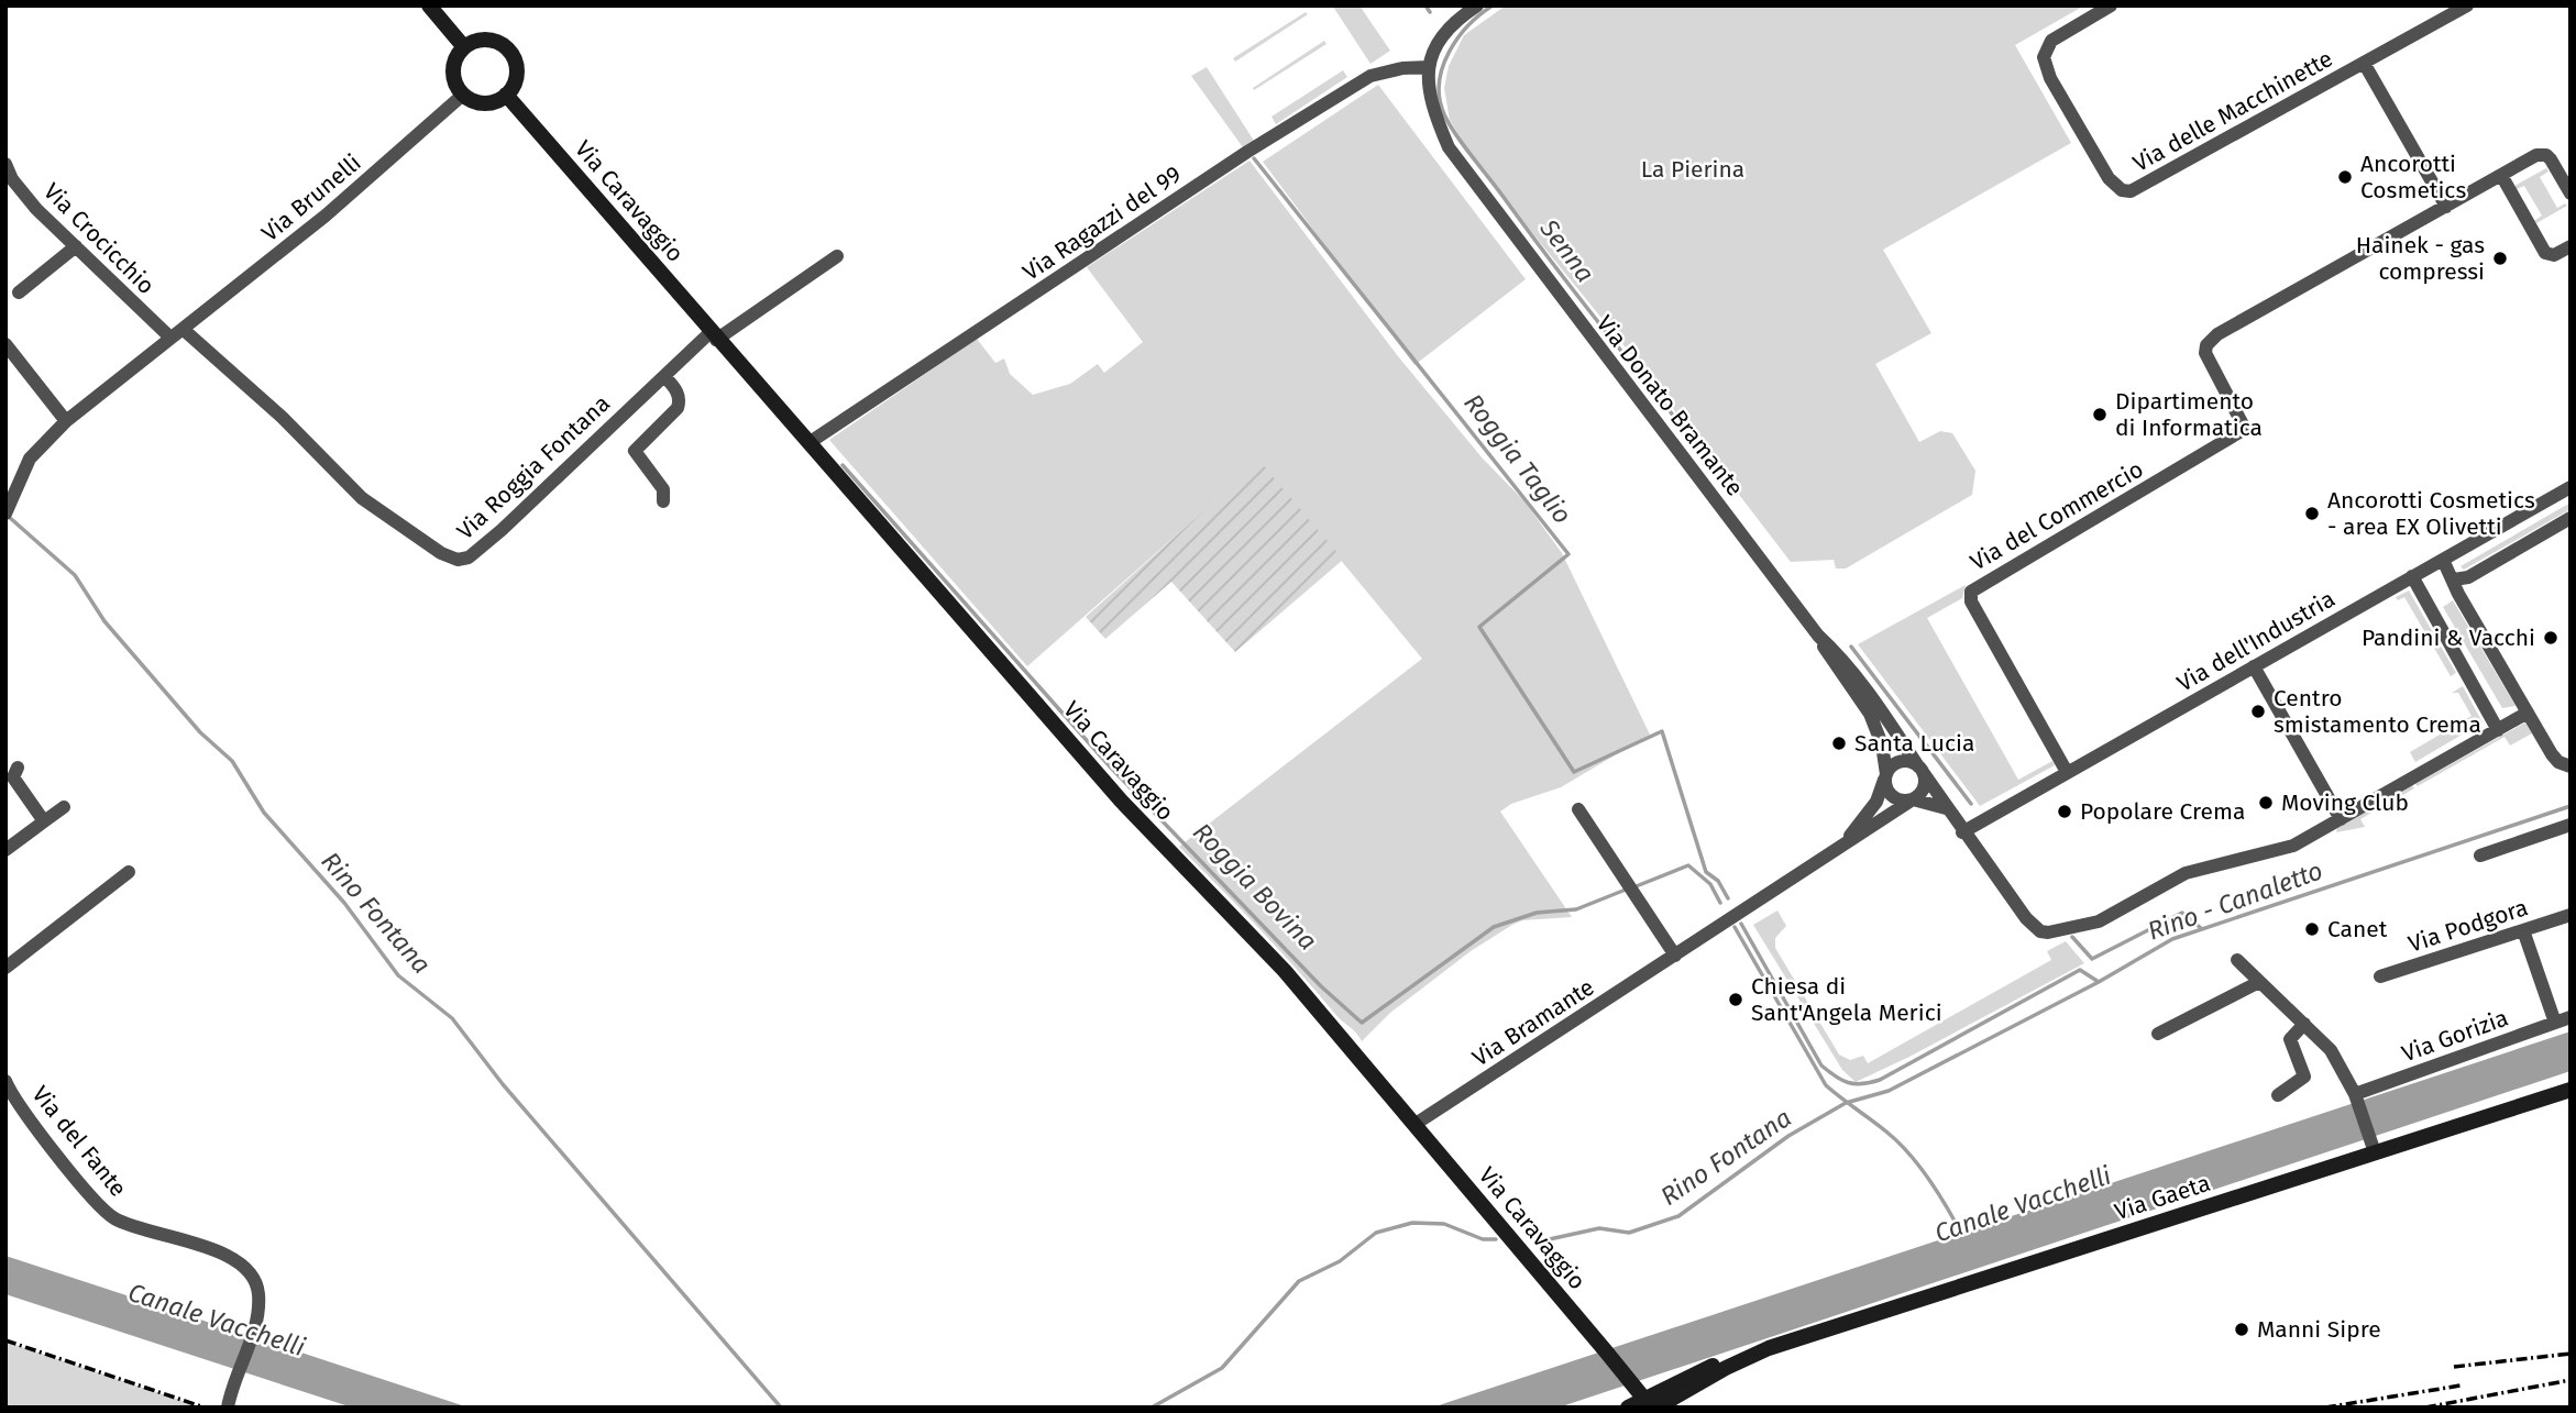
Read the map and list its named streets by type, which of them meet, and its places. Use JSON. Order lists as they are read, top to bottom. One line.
{"streets":{"street":["Via delle Macchinette","Via Brunelli","Via Caravaggio","Via Ragazzi del 99","Via Crocicchio","Via Donato Bramante","Via Roggia Fontana","Via del Commercio","Via dell'Industria","Via Podgora","Via Bramante","Via Gorizia","Via del Fante","Via Gaeta"]},"crossings":[["Via delle Macchinette","Via del Commercio"],["Via Brunelli","Via Caravaggio"],["Via Brunelli","Via Crocicchio"],["Via Brunelli","Via Roggia Fontana"],["Via Caravaggio","Via Ragazzi del 99"],["Via Caravaggio","Via Roggia Fontana"],["Via Caravaggio","Via Bramante"],["Via Caravaggio","Via Gaeta"],["Via Ragazzi del 99","Via Donato Bramante"],["Via Crocicchio","Via Roggia Fontana"],["Via Donato Bramante","Via dell'Industria"],["Via Donato Bramante","Via Bramante"],["Via del Commercio","Via dell'Industria"]],"water":["Senna","Roggia Taglio","Roggia Bovina","Rino - Canaletto","Rino Fontana","Canale Vacchelli"],"parks":["La Pierina"],"places":["Ancorotti Cosmetics","Hainek - gas compressi","Dipartimento di Informatica","Ancorotti Cosmetics - area EX Olivetti","Pandini & Vacchi","Centro smistamento Crema","Santa Lucia","Moving Club","Popolare Crema","Canet","Chiesa di Sant'Angela Merici","Manni Sipre"]}
